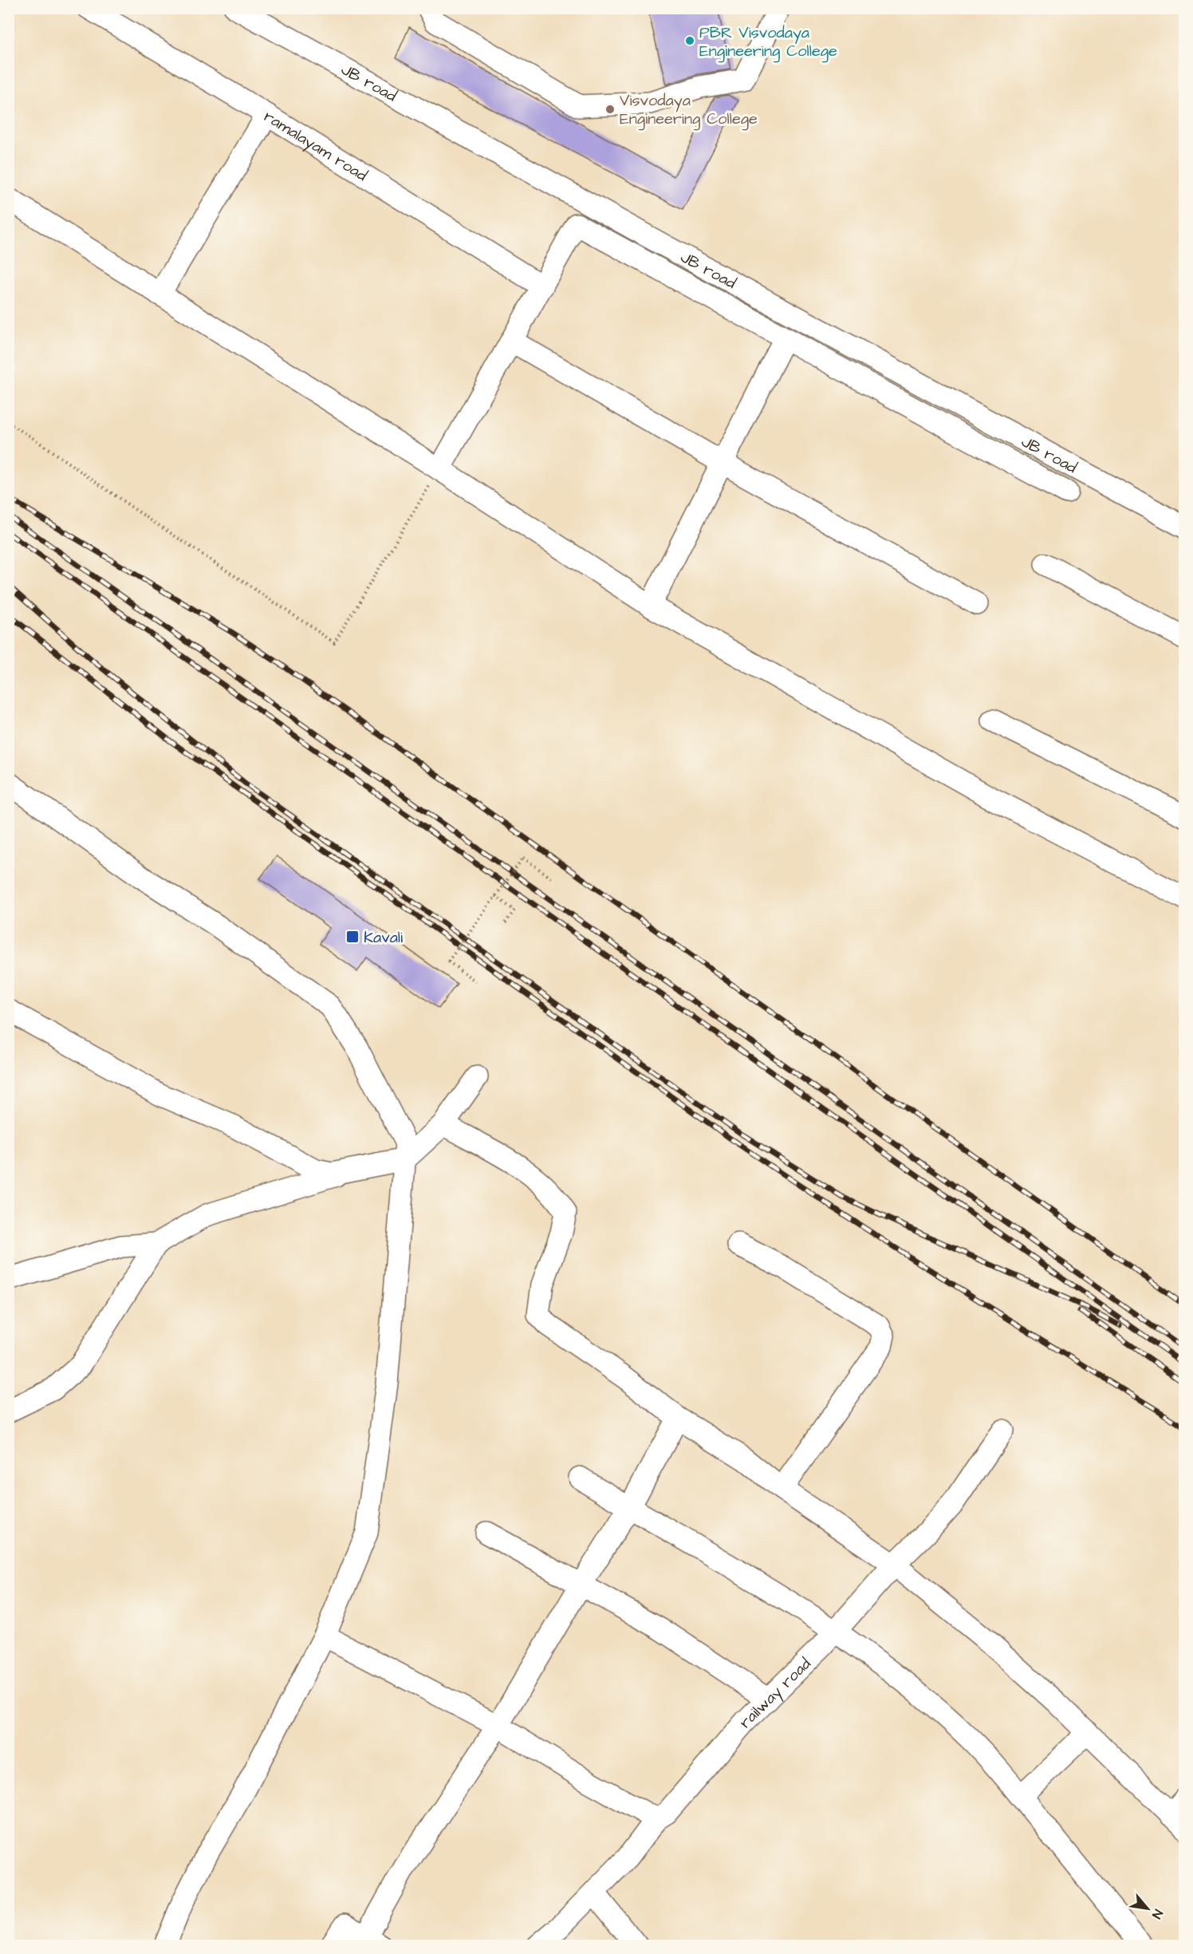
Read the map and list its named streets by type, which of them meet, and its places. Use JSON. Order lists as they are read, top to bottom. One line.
{"streets":{"street":["JB road","ramalayam road","railway road"]},"places":{"other":["PBR Visvodaya Engineering College","Visvodaya Engineering College"],"transit":["Kavali"]},"north":"bottom right"}
